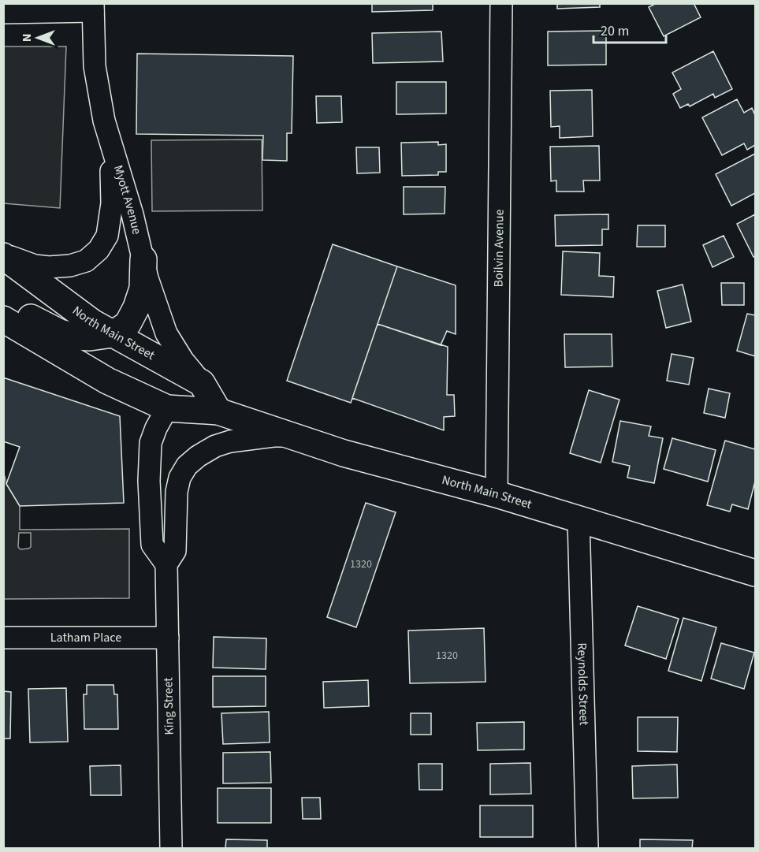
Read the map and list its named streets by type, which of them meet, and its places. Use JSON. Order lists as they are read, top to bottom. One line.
{"streets":{"main road":["North Main Street"],"street":["Myott Avenue","Boilvin Avenue","Latham Place","Reynolds Street","King Street"]},"crossings":[["Myott Avenue","North Main Street"],["Boilvin Avenue","North Main Street"],["North Main Street","Reynolds Street"],["North Main Street","King Street"],["Latham Place","King Street"]],"house_numbers":["1320","1320"],"scale_bar":"20 m","north":"left"}
